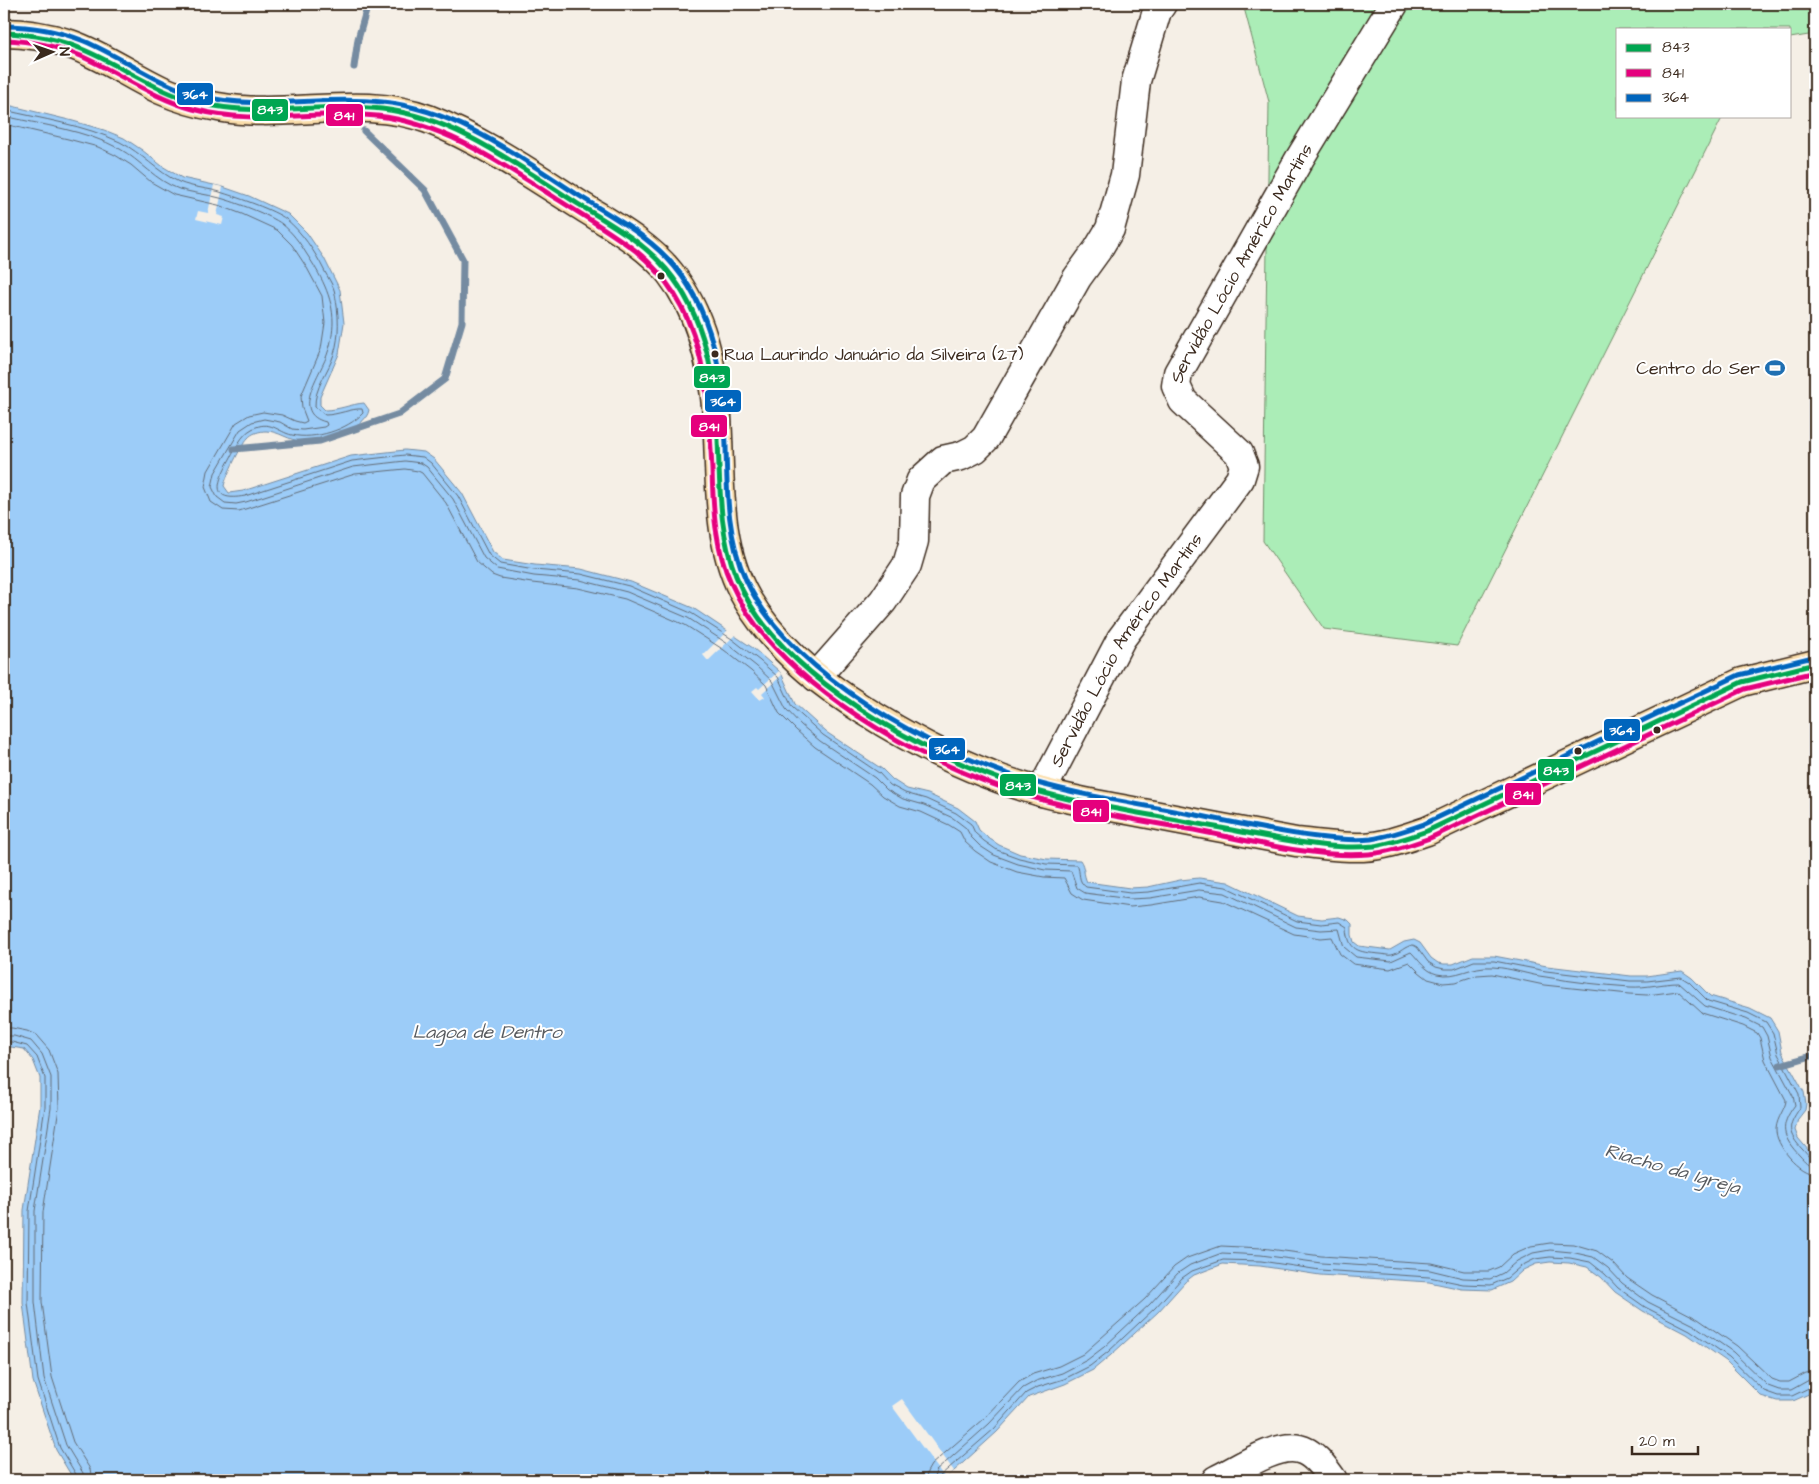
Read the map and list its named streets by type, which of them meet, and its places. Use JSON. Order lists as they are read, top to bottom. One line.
{"streets":{"street":["Servidão Lócio Américo Martins"]},"water":["Lagoa de Dentro","Riacho da Igreja"],"places":{"other":["Rua Laurindo Januário da Silveira (27)"],"sports":["Centro do Ser"]},"lines":["transit line 364","transit line 843","transit line 841"],"legend":["843","841","364"],"scale_bar":"20 m","north":"right"}
